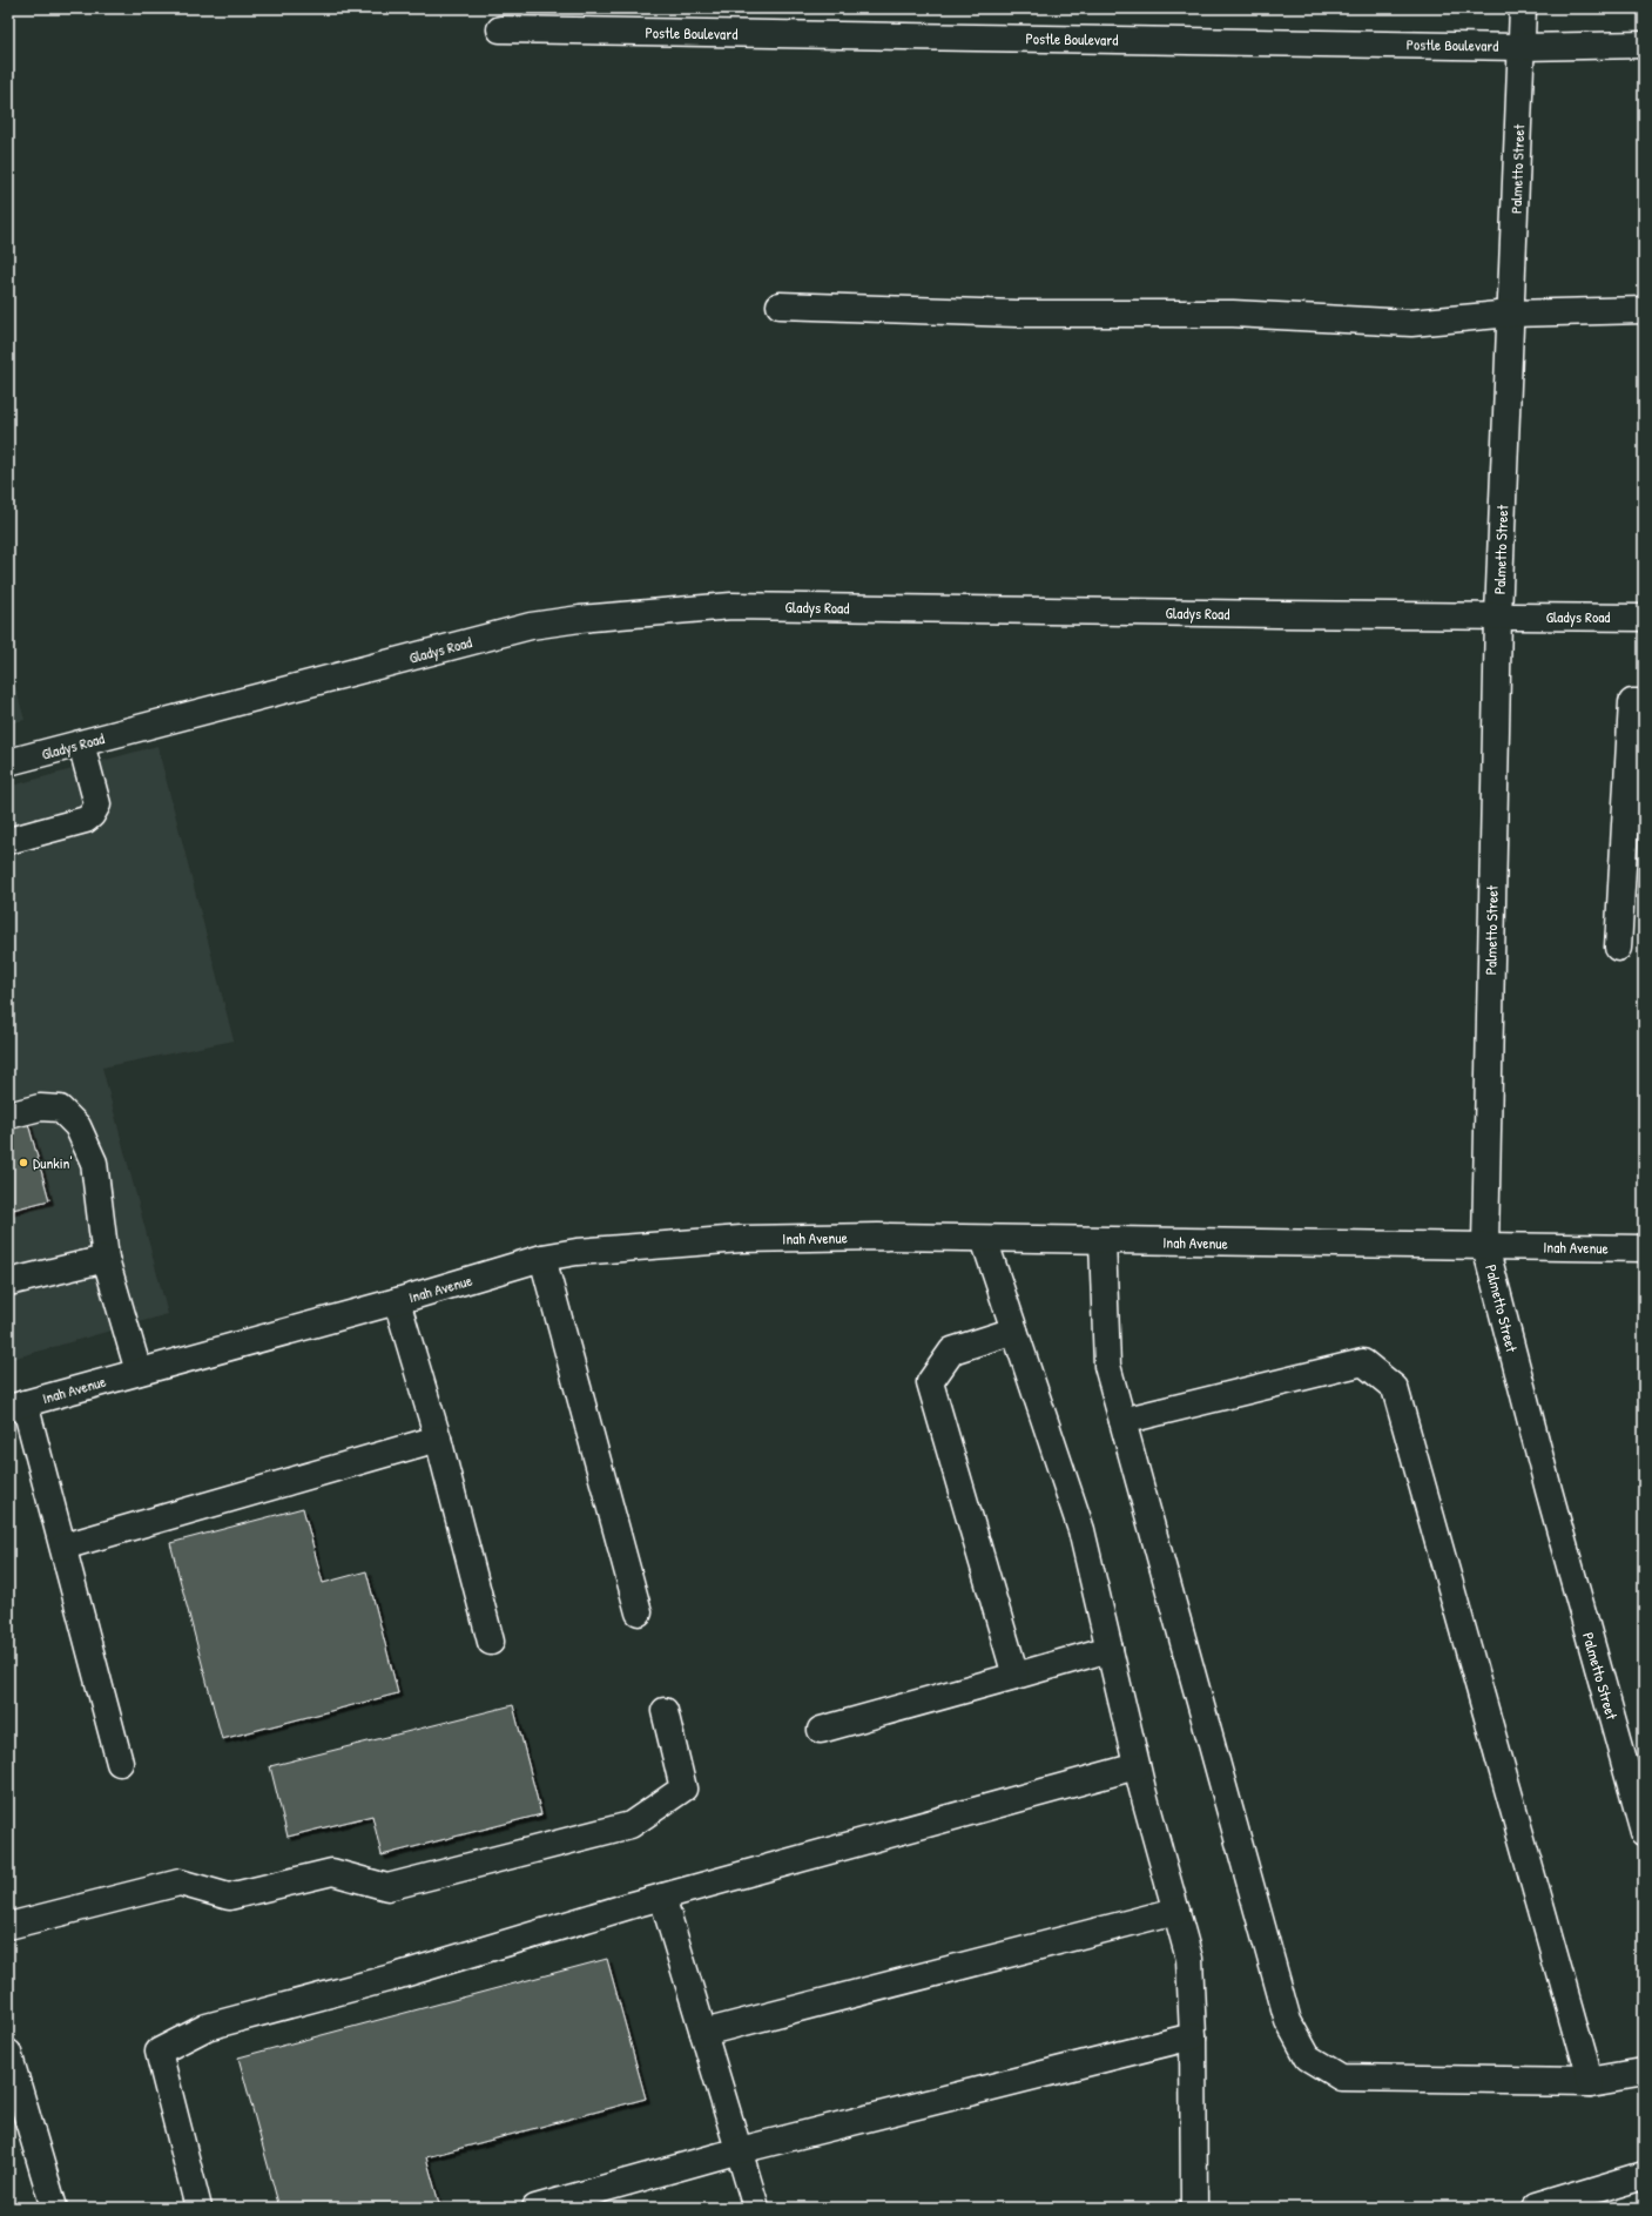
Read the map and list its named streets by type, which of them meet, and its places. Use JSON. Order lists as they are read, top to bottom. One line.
{"streets":{"street":["Postle Boulevard","Palmetto Street","Gladys Road","Inah Avenue"]},"crossings":[["Postle Boulevard","Palmetto Street"],["Palmetto Street","Gladys Road"],["Palmetto Street","Inah Avenue"]],"places":["Dunkin'"]}
